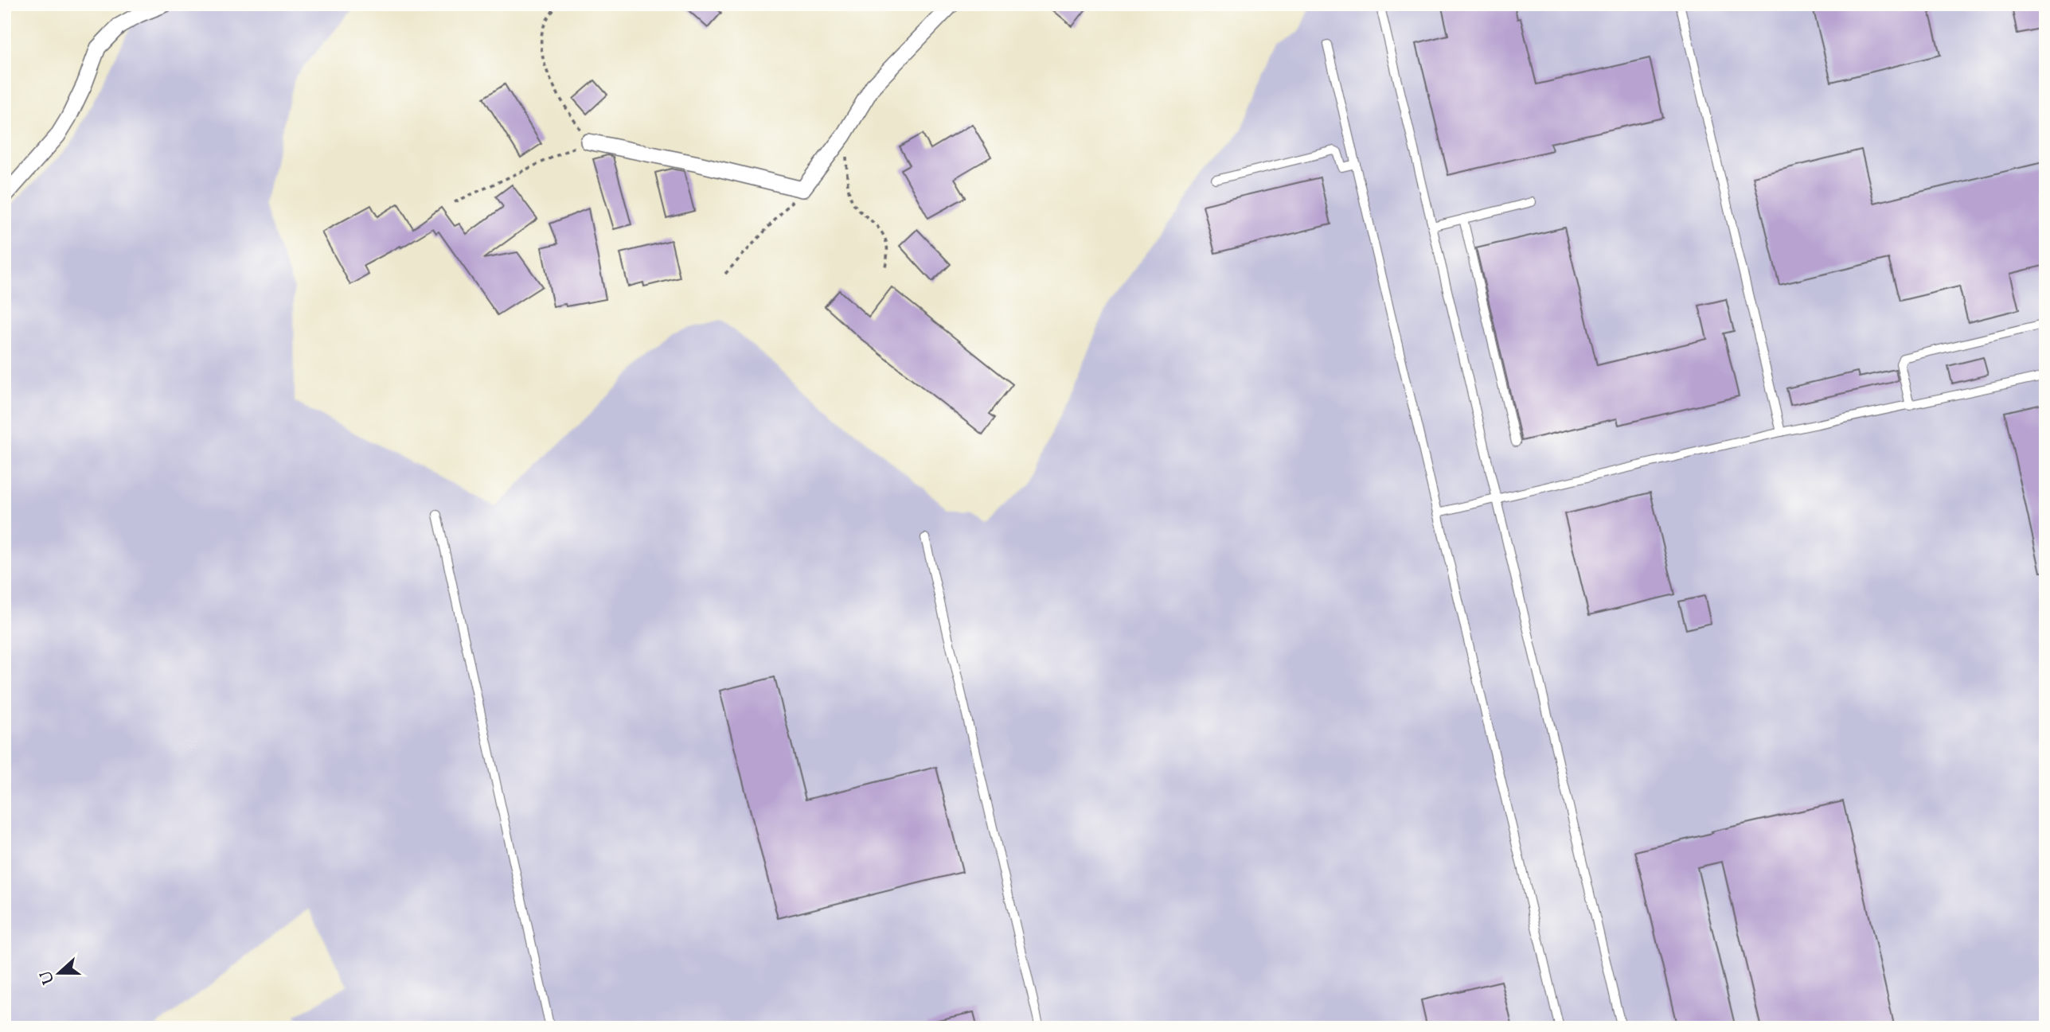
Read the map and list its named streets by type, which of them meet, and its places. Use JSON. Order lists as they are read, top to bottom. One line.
{"north":"left"}
